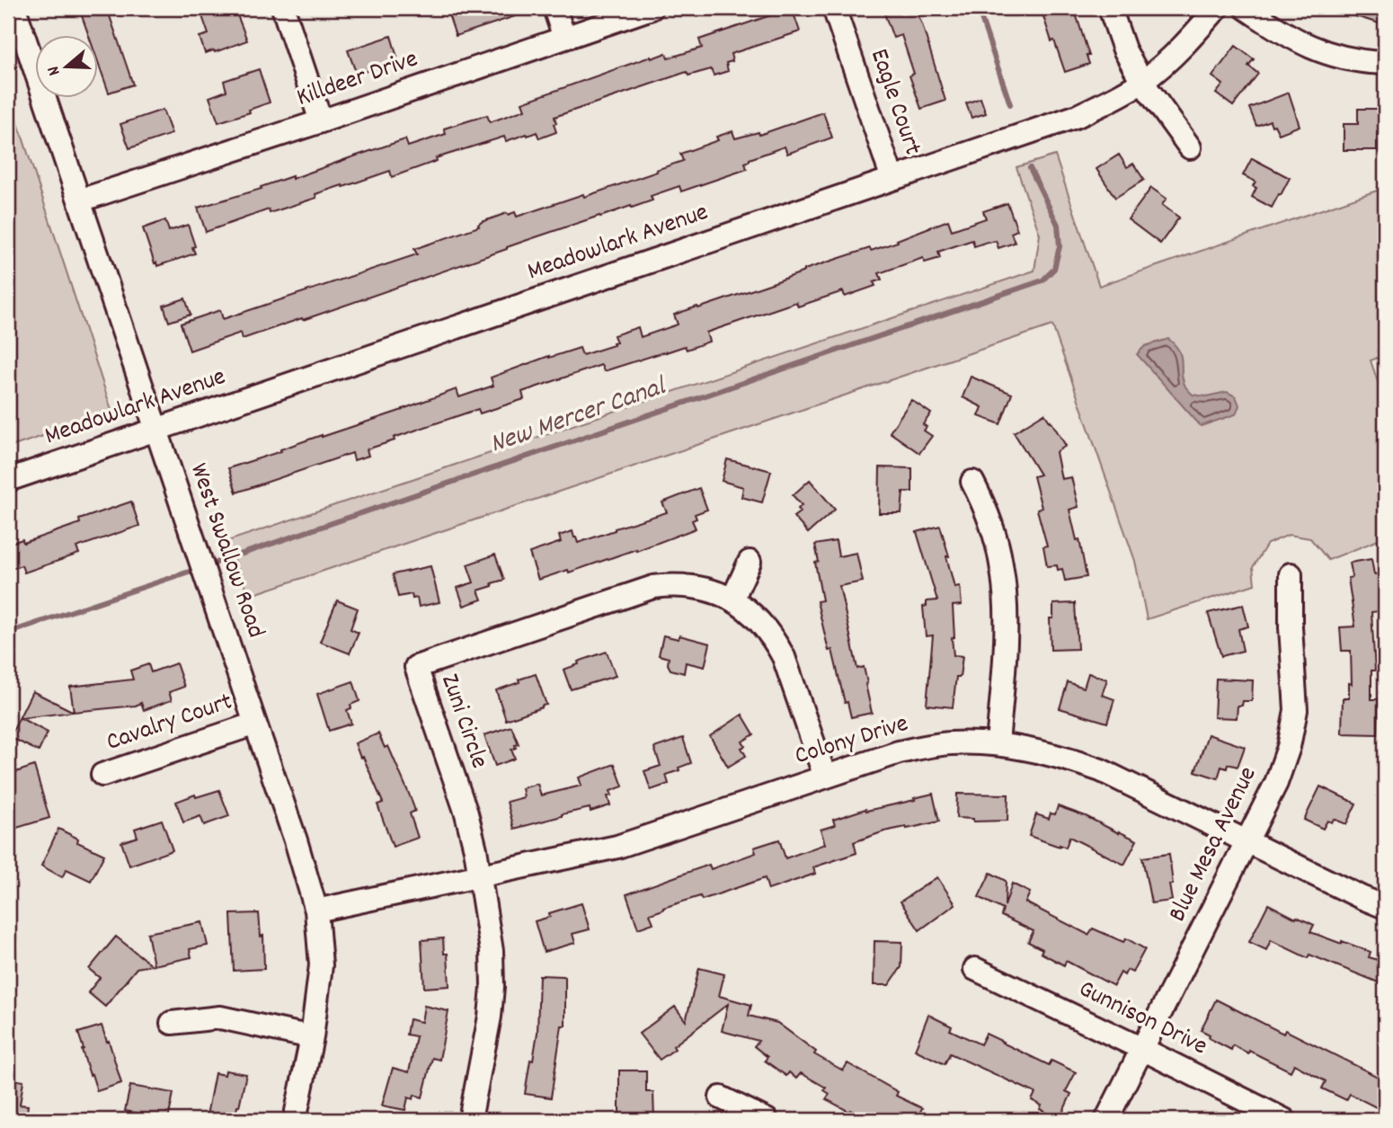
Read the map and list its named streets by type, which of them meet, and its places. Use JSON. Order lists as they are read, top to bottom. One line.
{"streets":{"street":["Killdeer Drive","Eagle Court","Meadowlark Avenue","West Swallow Road","Zuni Circle","Cavalry Court","Colony Drive","Blue Mesa Avenue","Gunnison Drive"]},"crossings":[["Killdeer Drive","West Swallow Road"],["Eagle Court","Meadowlark Avenue"],["Meadowlark Avenue","West Swallow Road"],["West Swallow Road","Cavalry Court"],["West Swallow Road","Colony Drive"],["Zuni Circle","Colony Drive"],["Colony Drive","Blue Mesa Avenue"],["Blue Mesa Avenue","Gunnison Drive"]],"water":["New Mercer Canal"],"north":"left"}
